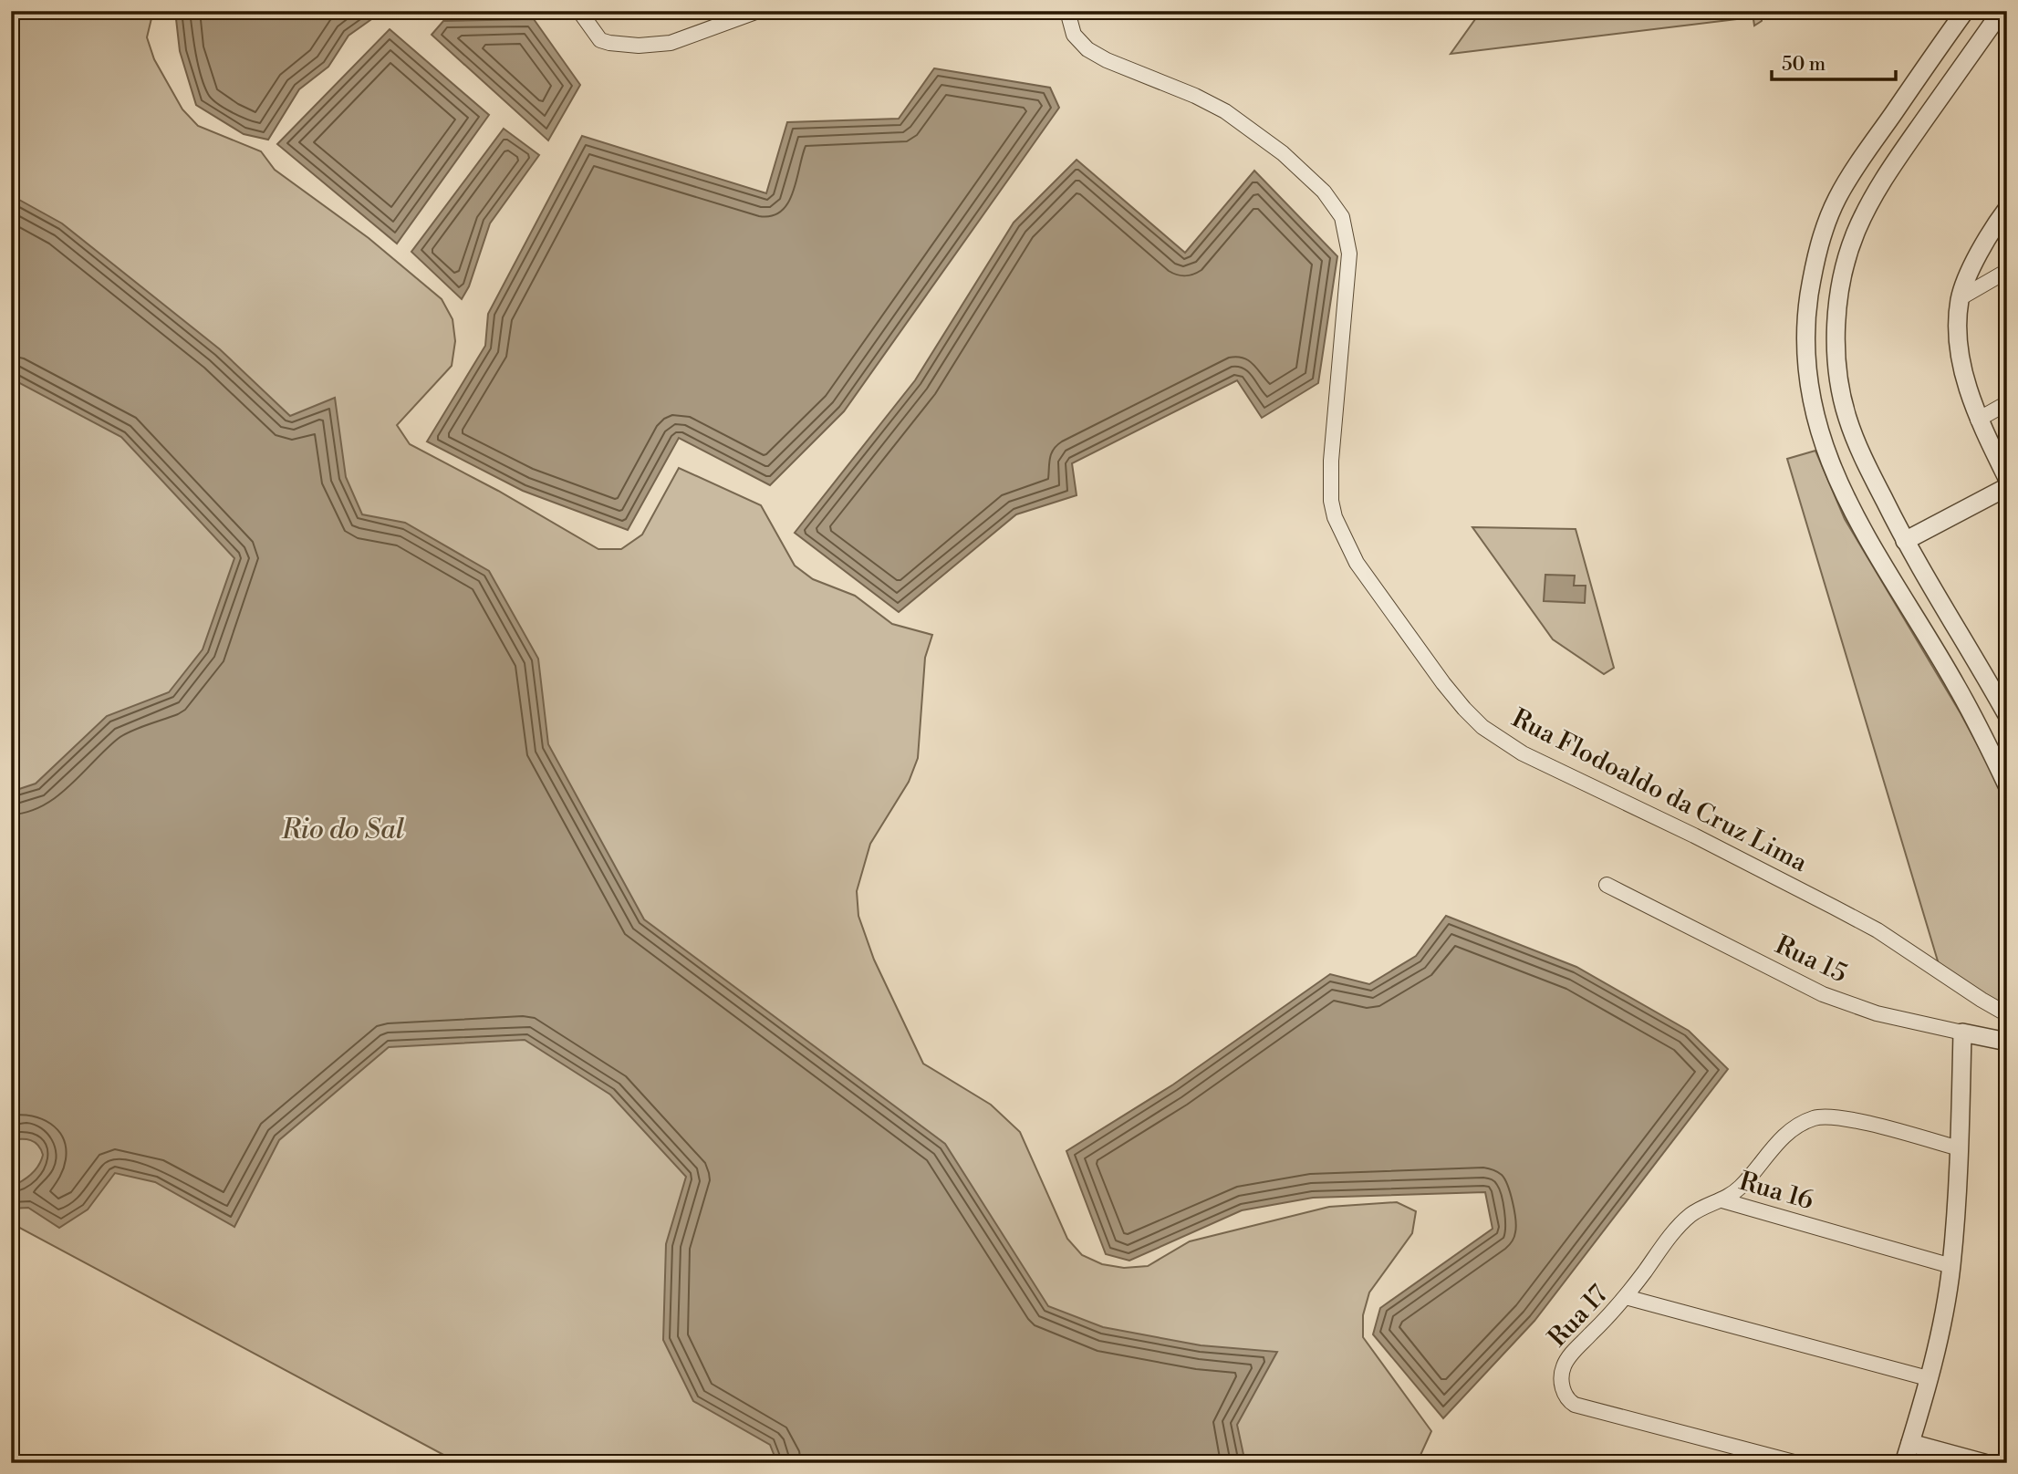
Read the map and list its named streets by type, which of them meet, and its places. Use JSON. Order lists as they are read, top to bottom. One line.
{"streets":{"street":["Rua Flodoaldo da Cruz Lima","Rua 15","Rua 16","Rua 17"]},"crossings":[["Rua 16","Rua 17"]],"water":["Rio do Sal"],"scale_bar":"50 m"}
